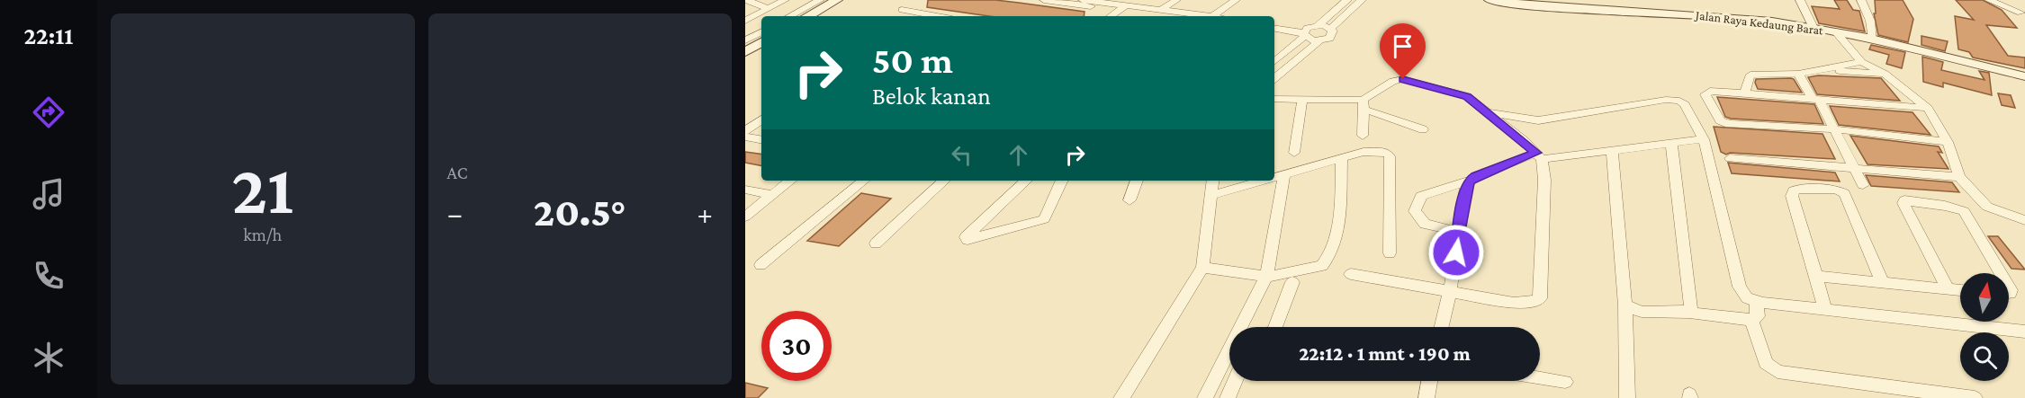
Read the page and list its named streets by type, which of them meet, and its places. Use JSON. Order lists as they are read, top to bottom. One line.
{"streets":{"street":["Jalan Raya Kedaung Barat"]},"north":"top","page":{"tabs":"22:11","tile":[["21","km/h"],"AC"],"turn":["50 m","Belok kanan"],"heat":["−","20.5°","+"],"limit":"30","trip":"22:12 · 1 mnt · 190 m"}}
